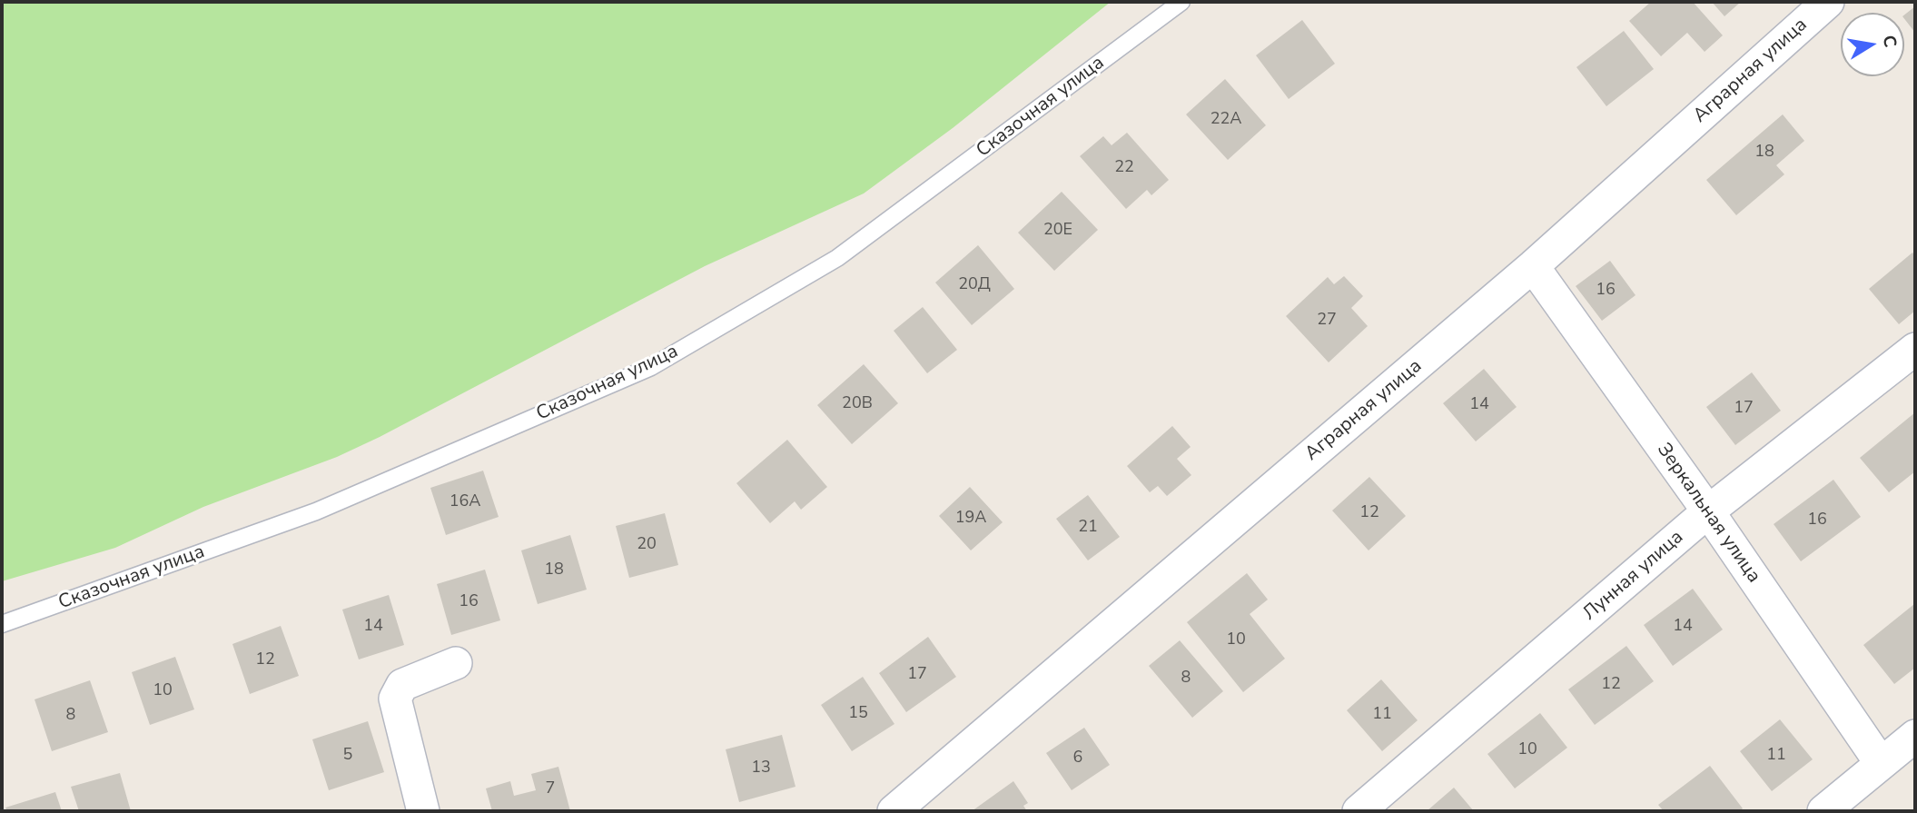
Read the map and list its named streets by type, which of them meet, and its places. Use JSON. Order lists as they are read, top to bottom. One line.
{"streets":{"street":["Аграрная улица","Зеркальная улица","Лунная улица"],"lane":["Сказочная улица"]},"crossings":[["Аграрная улица","Зеркальная улица"],["Зеркальная улица","Лунная улица"]],"house_numbers":["22А","18","22","20Е","20Д","16","27","20В","14","17","16А","12","19А","16","21","20","18","16","14","14","10","12","17","8","12","10","15","11","8","10","5","11","6","13","7"],"north":"right"}
